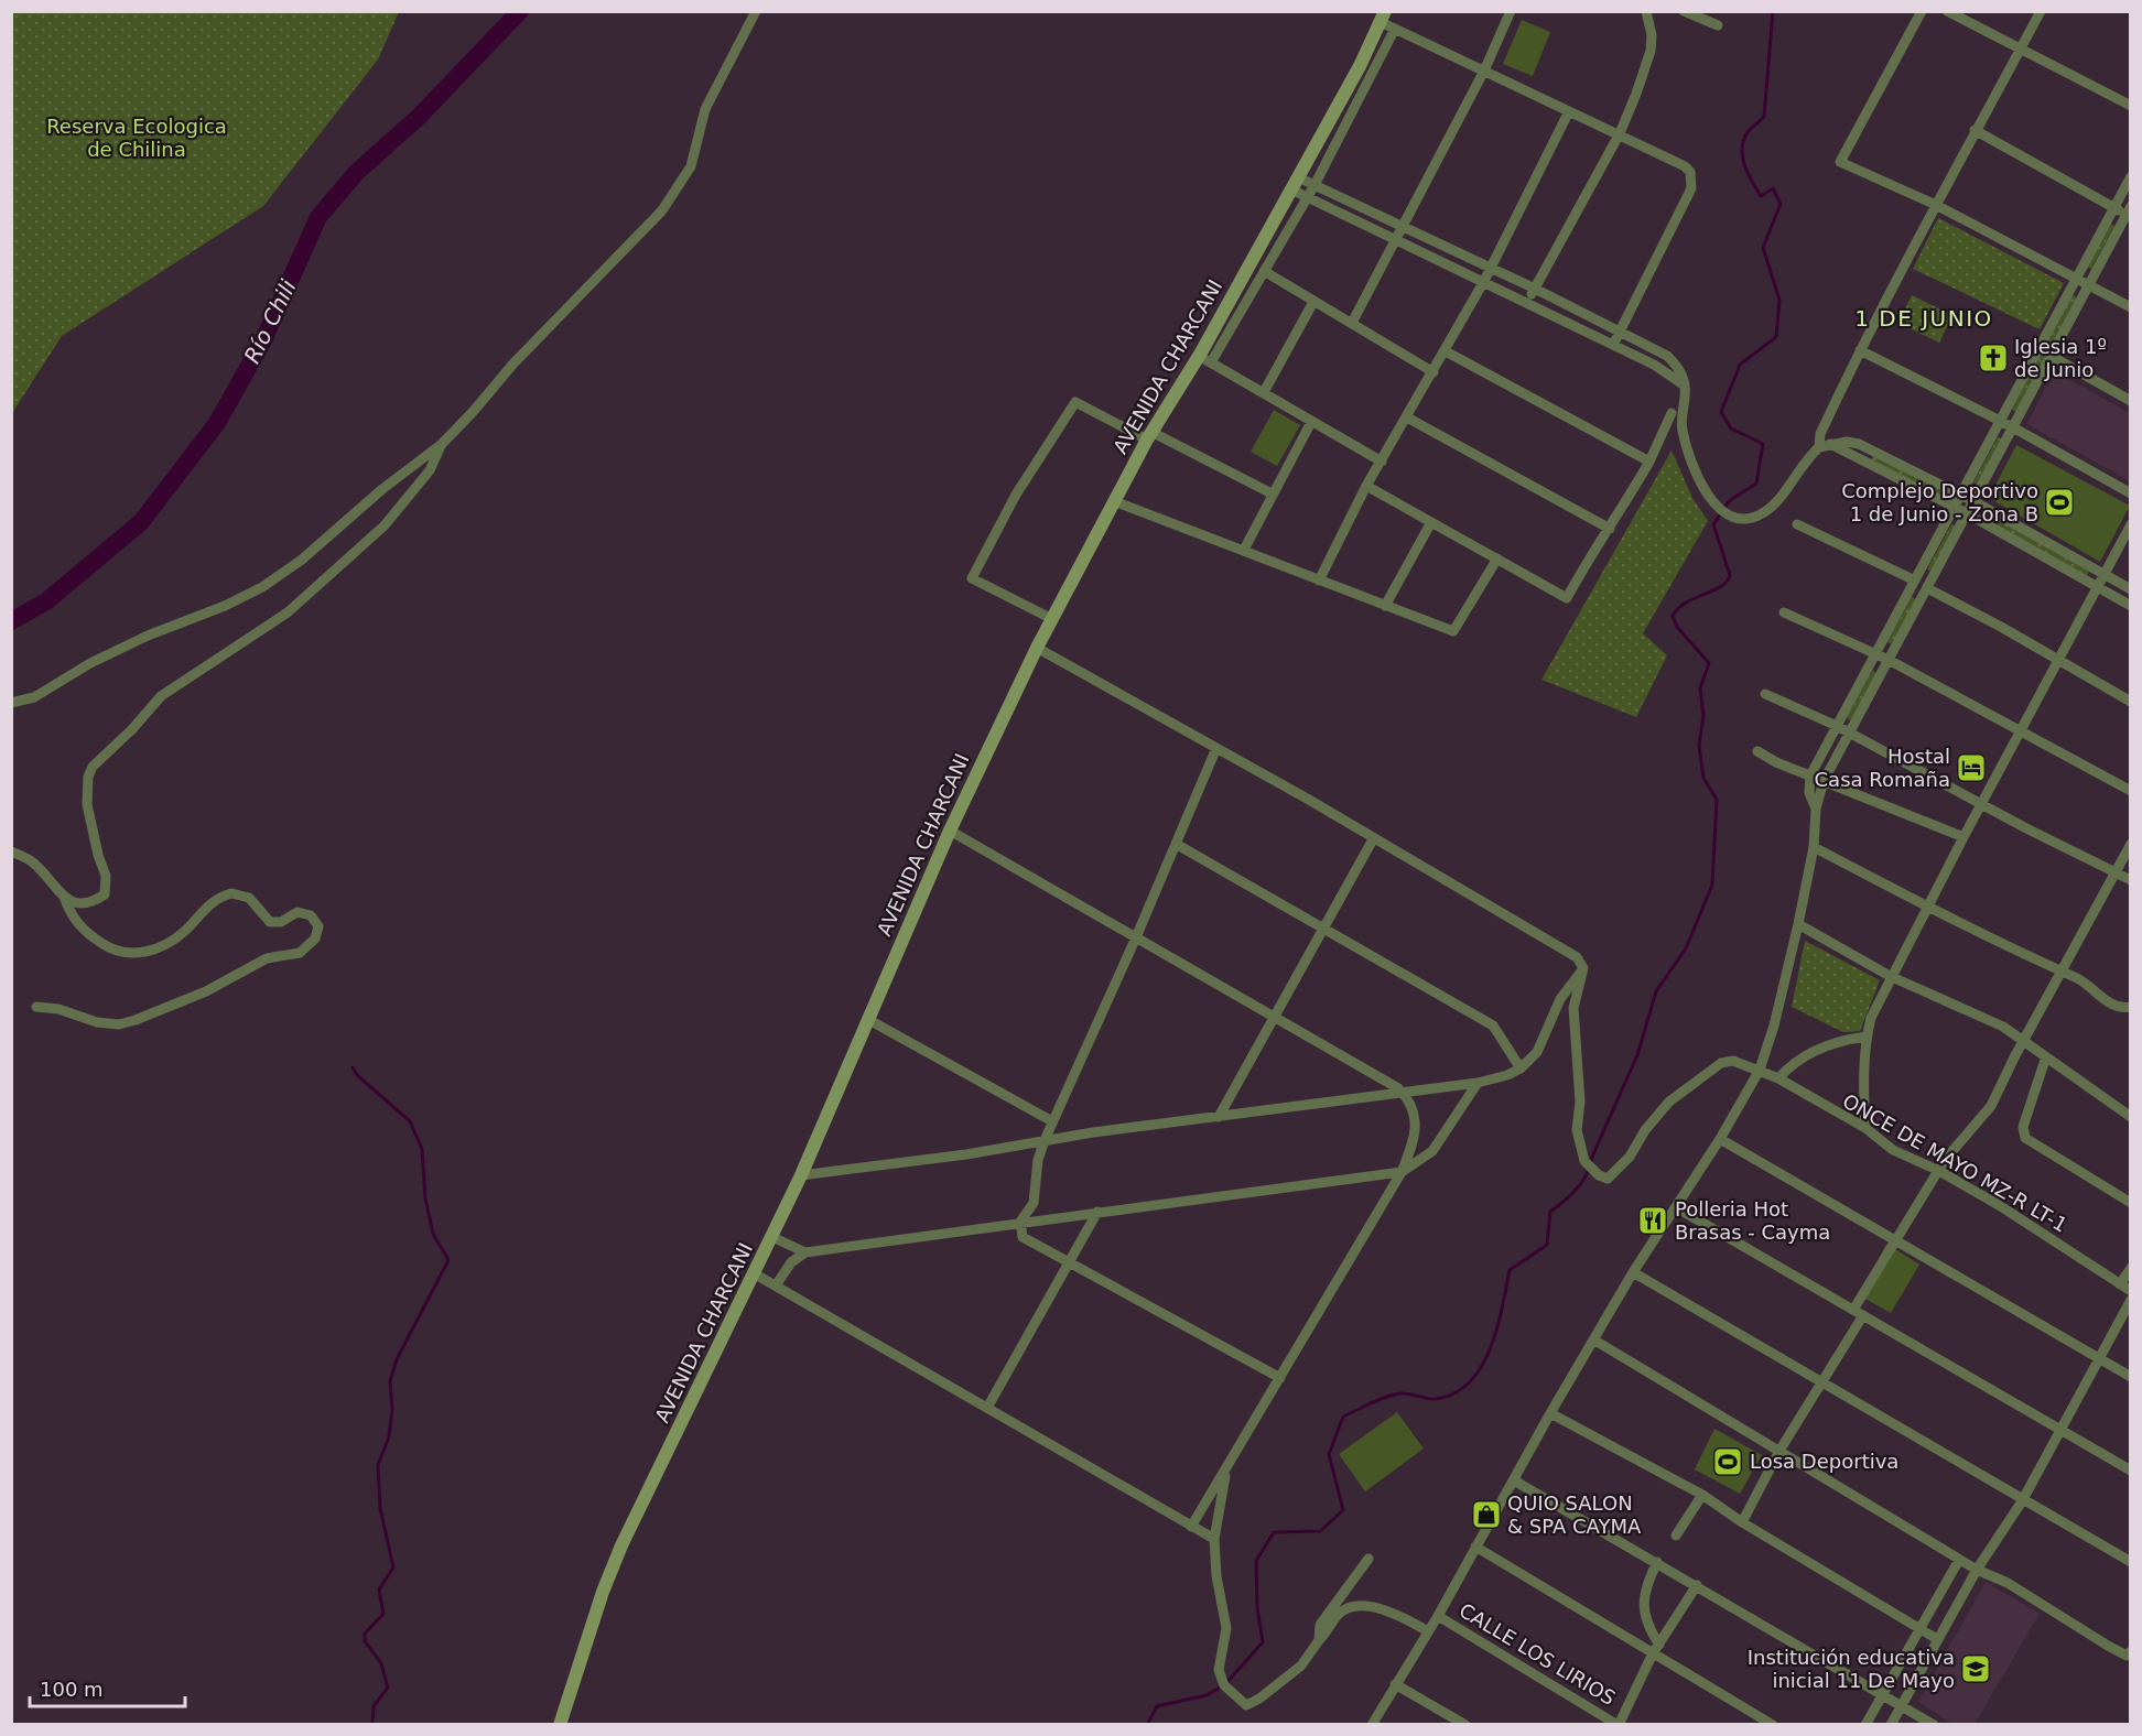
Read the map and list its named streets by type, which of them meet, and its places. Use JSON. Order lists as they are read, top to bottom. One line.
{"streets":{"main road":["AVENIDA CHARCANI"],"street":["ONCE DE MAYO MZ-R LT-1","CALLE LOS LIRIOS"]},"districts":["1 DE JUNIO"],"water":["Río Chili"],"parks":["Reserva Ecologica de Chilina"],"places":{"church":["Iglesia 1º de Junio"],"sports":["Complejo Deportivo 1 de Junio - Zona B","Losa Deportiva"],"hotel":["Hostal Casa Romaña"],"restaurant":["Polleria Hot Brasas - Cayma"],"shop":["QUIO SALON & SPA CAYMA"],"school or university":["Institución educativa inicial 11 De Mayo"]},"scale_bar":"100 m"}
